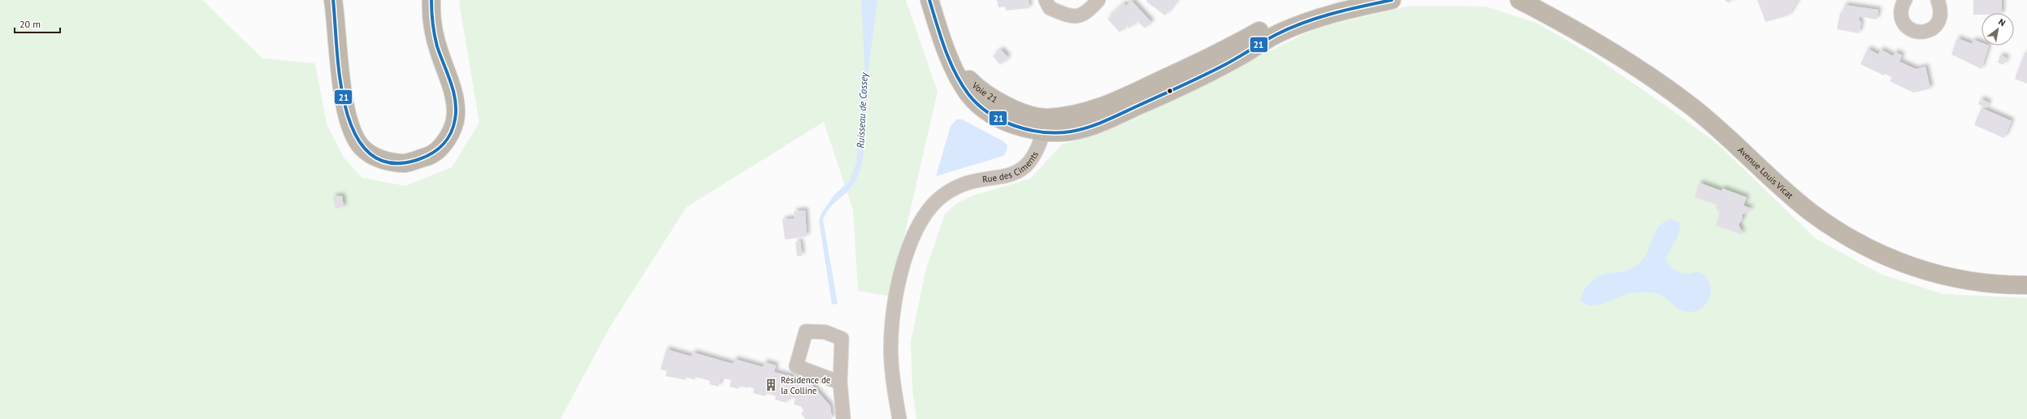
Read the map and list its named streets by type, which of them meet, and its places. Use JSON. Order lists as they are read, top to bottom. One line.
{"streets":{"main road":["Voie 21","Avenue Louis Vicat"],"street":["Rue des Ciments"]},"crossings":[["Voie 21","Rue des Ciments"]],"water":["Ruisseau de Cossey"],"places":{"building":["Résidence de la Colline"]},"lines":["transit line 21"],"scale_bar":"20 m","north":"top right"}
